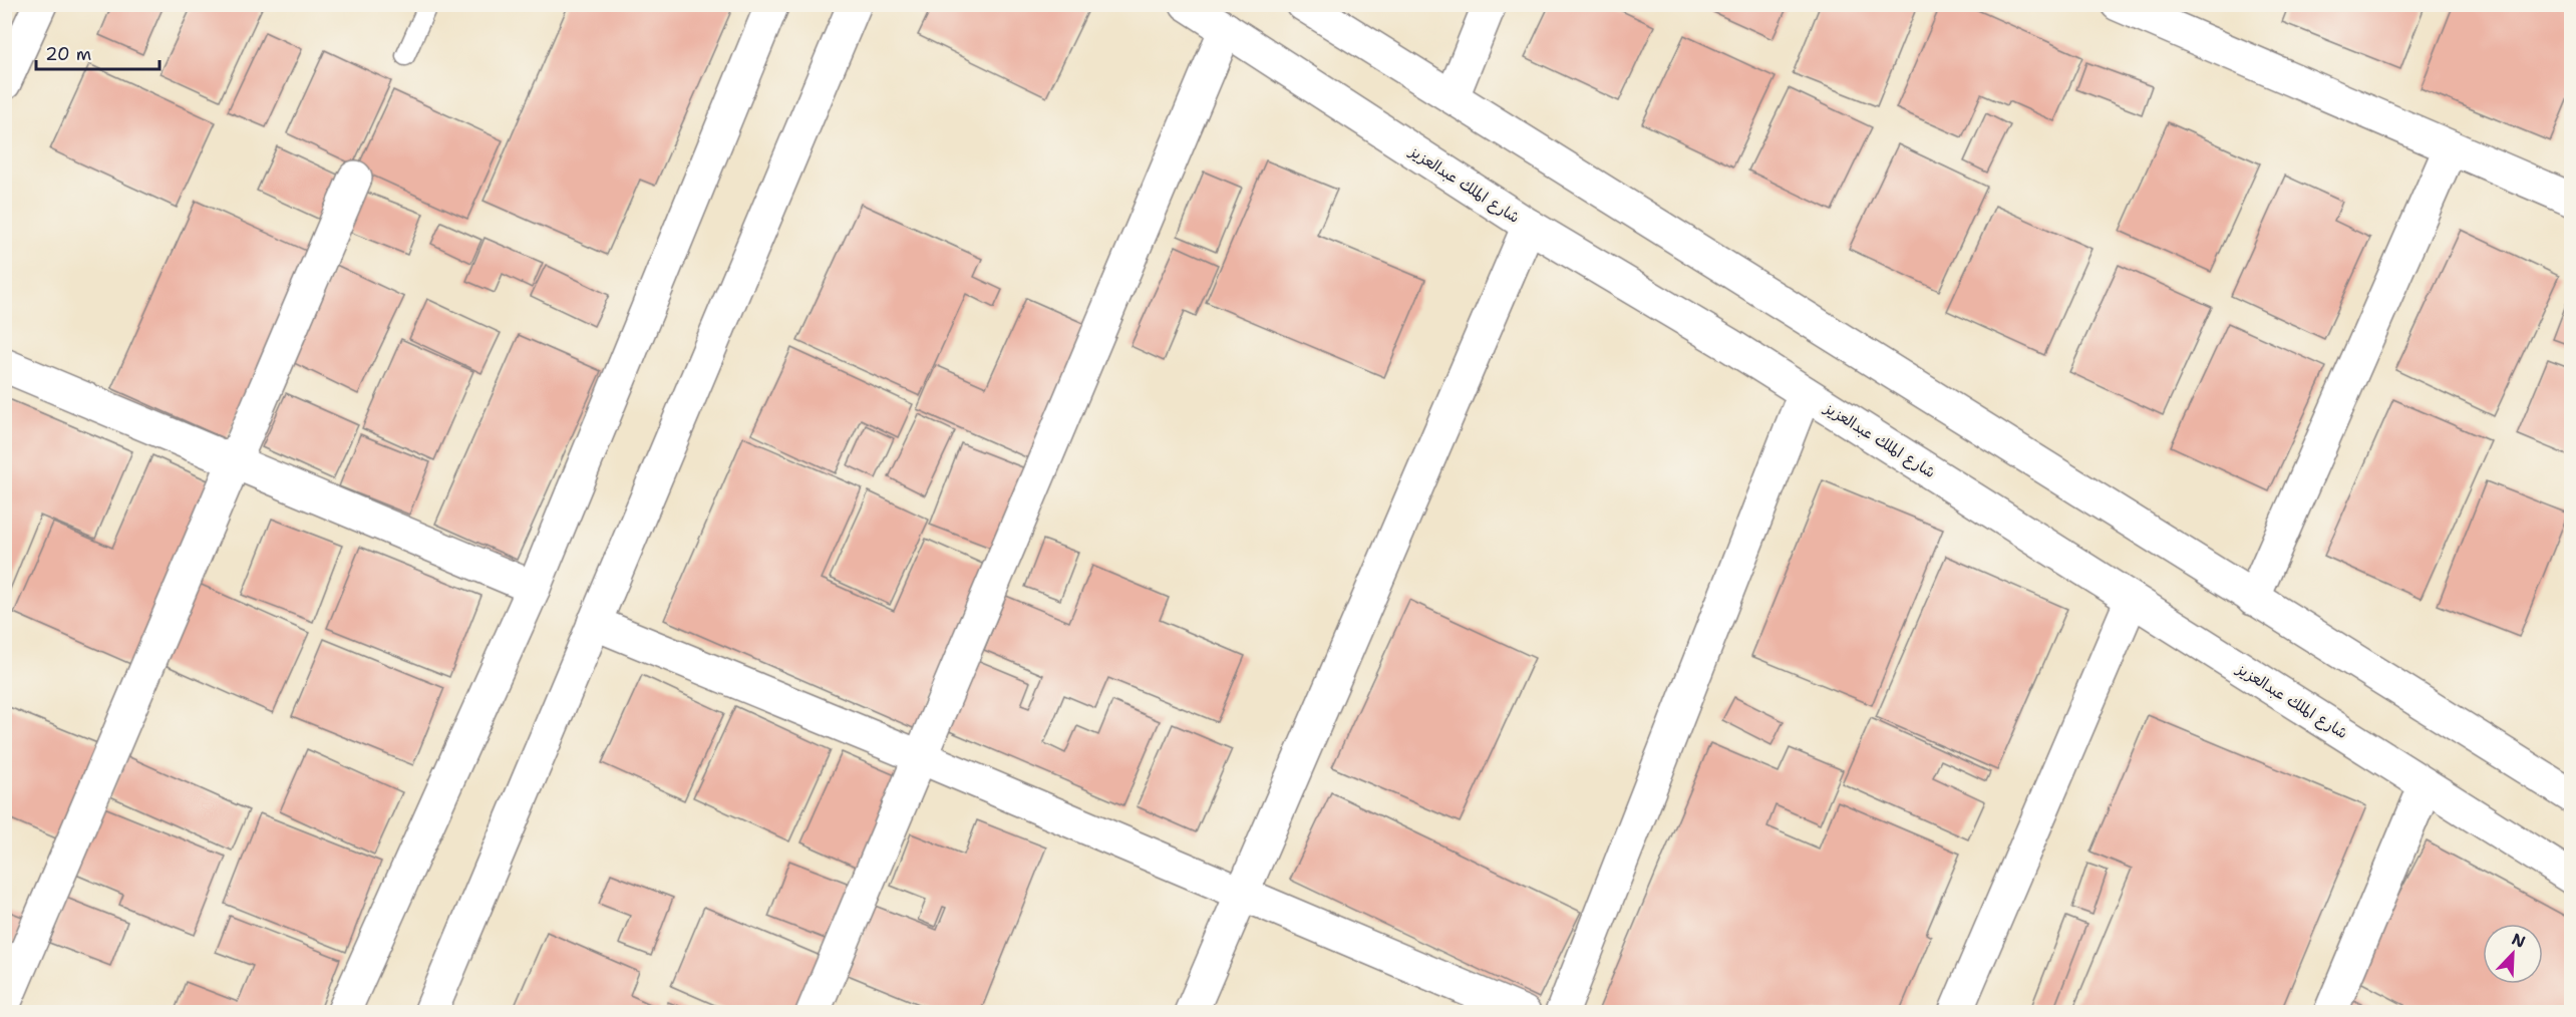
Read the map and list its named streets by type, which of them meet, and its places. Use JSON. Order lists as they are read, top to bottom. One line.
{"streets":{"street":["شارع الملك عبدالعزيز"]},"scale_bar":"20 m","north":"top right"}
